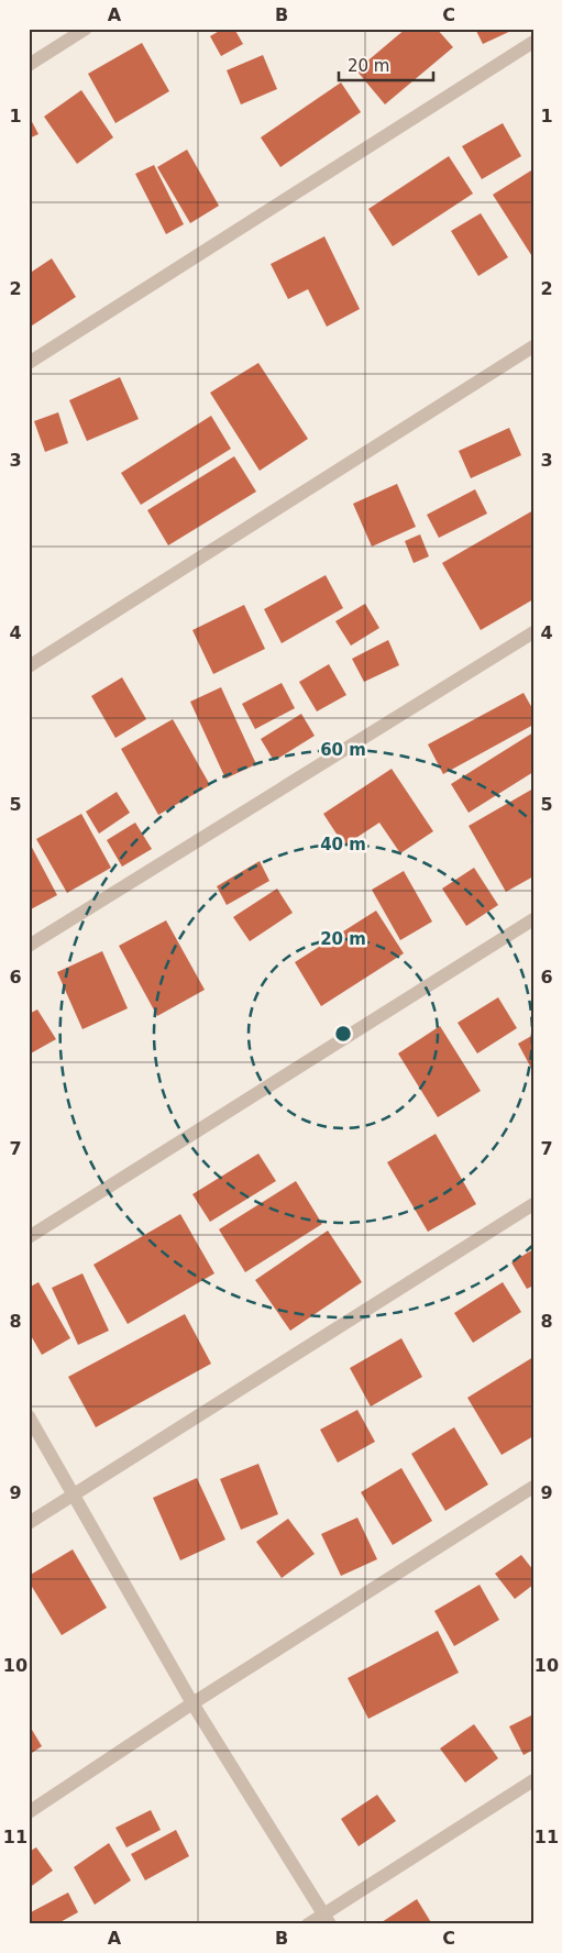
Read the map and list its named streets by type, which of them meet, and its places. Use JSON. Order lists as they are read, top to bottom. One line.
{"scale_bar":"20 m","grid":{"columns":["A","B","C"],"rows":["1","2","3","4","5","6","7","8","9","10","11"]},"rings":["60 m","40 m","20 m"]}
